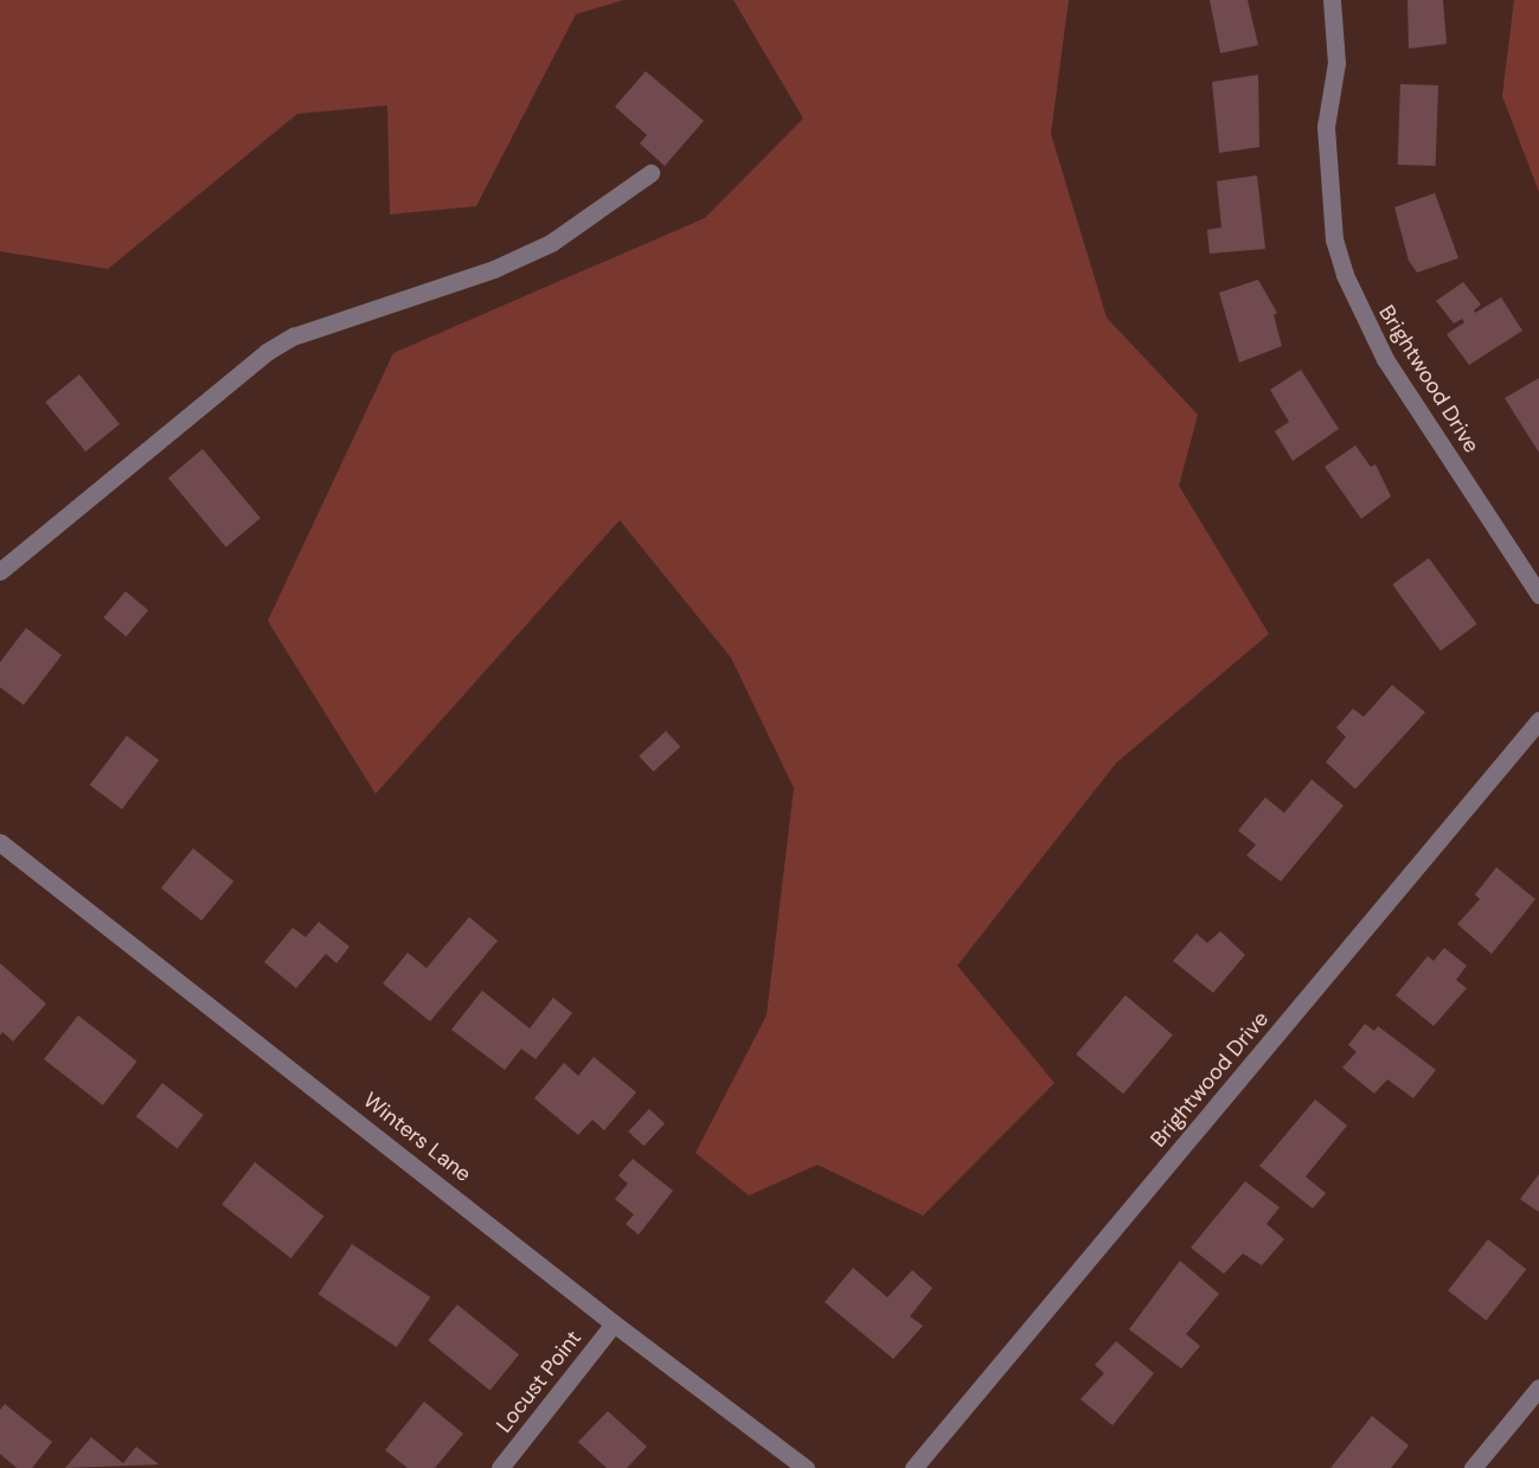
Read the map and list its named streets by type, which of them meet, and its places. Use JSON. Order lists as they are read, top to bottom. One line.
{"streets":{"street":["Brightwood Drive","Winters Lane","Locust Point"]},"crossings":[["Winters Lane","Locust Point"]]}
